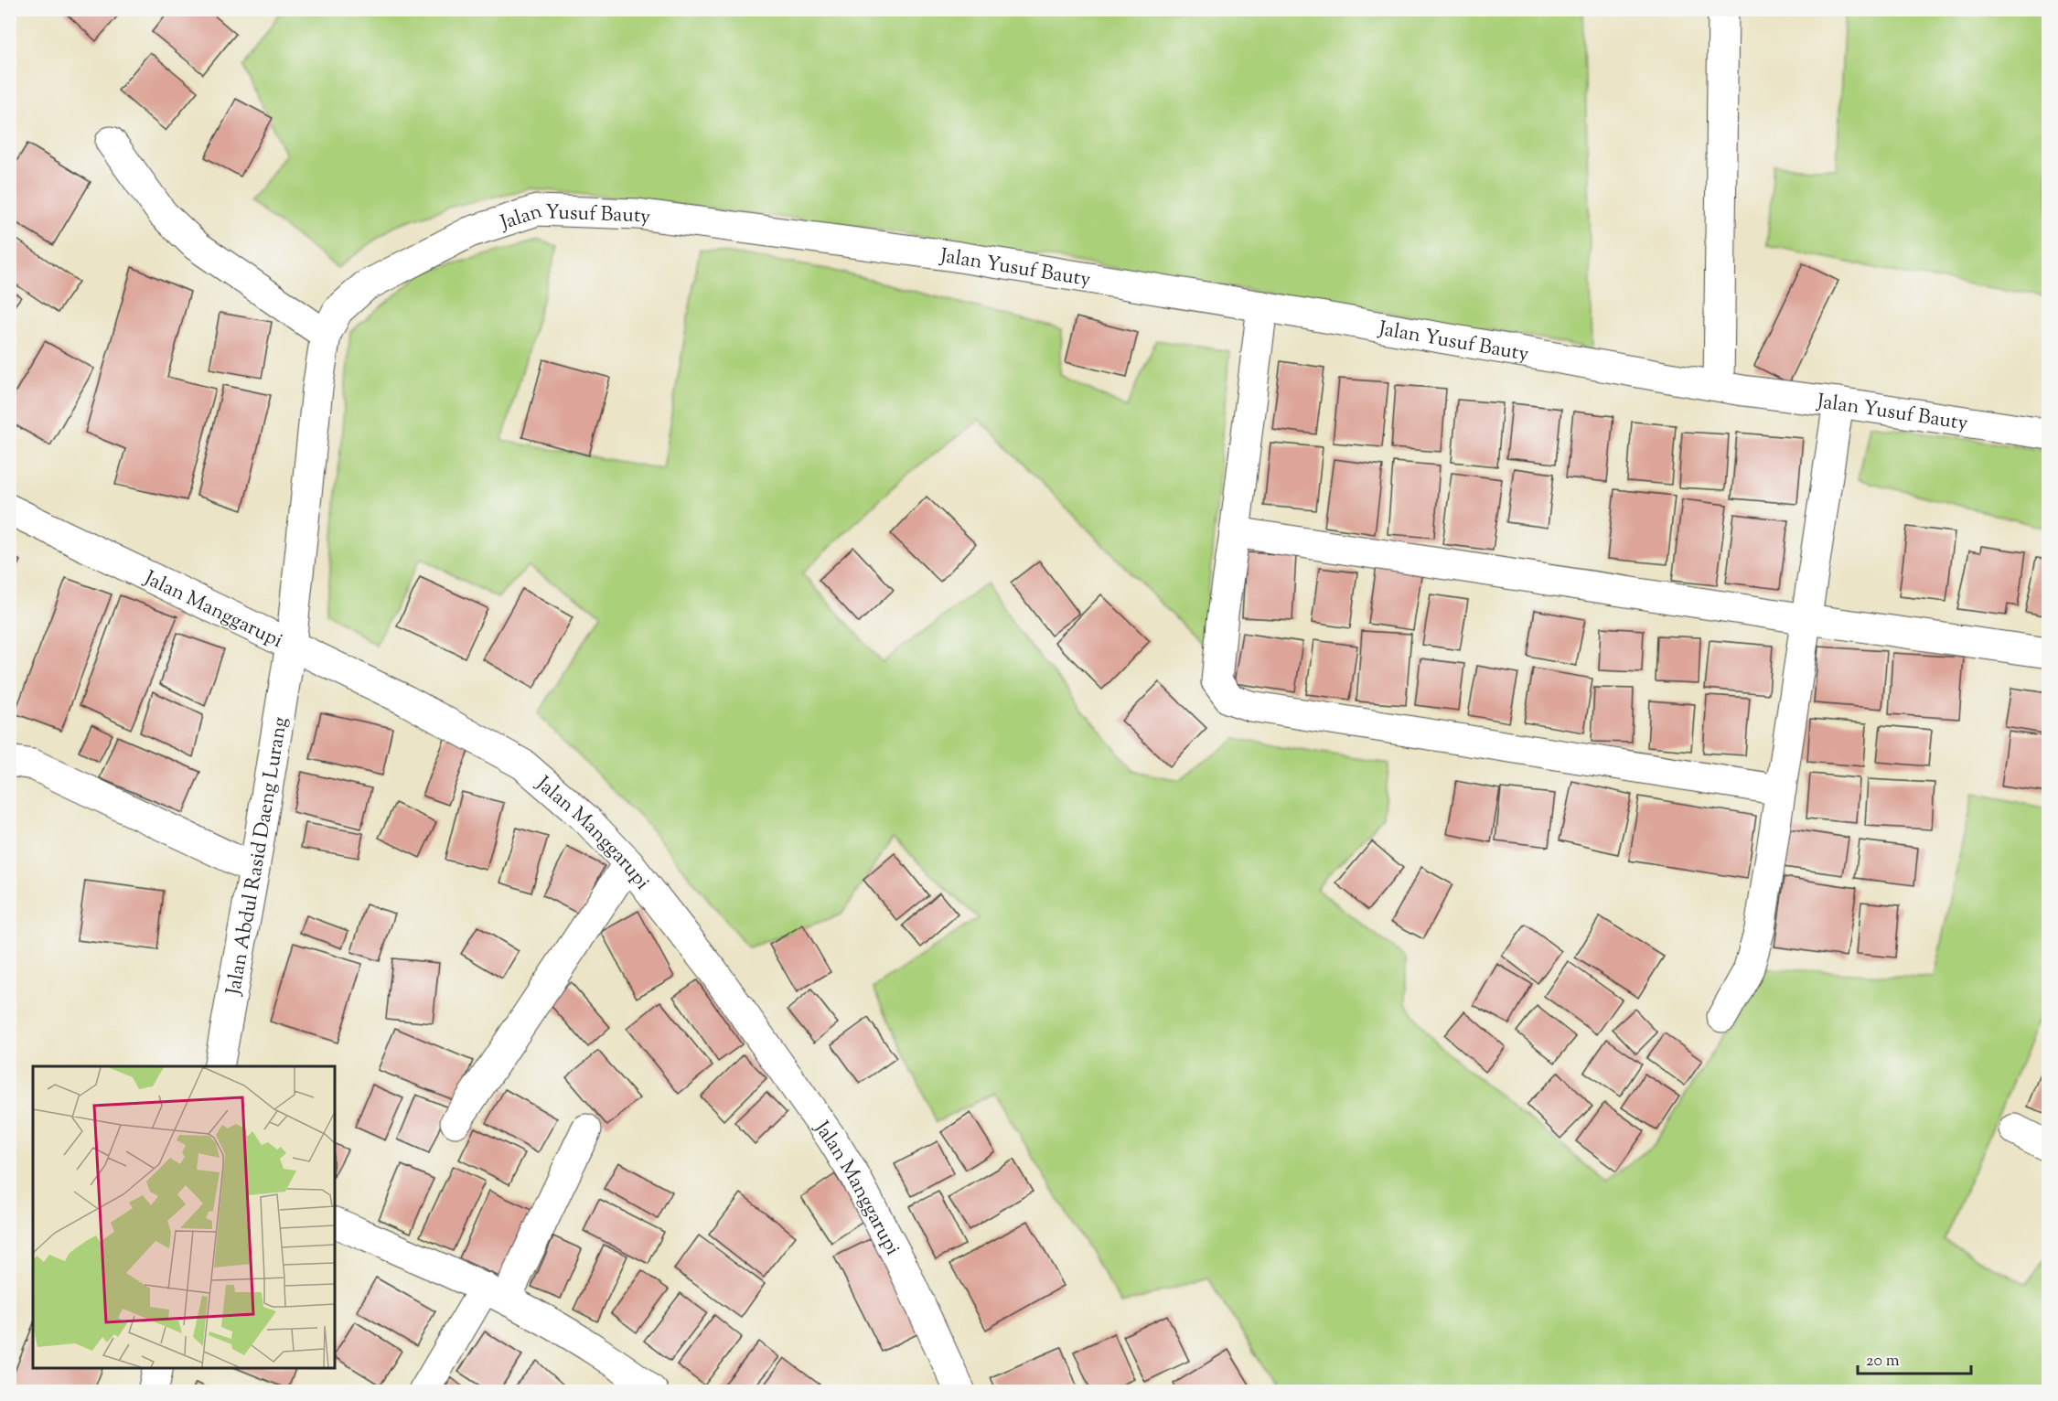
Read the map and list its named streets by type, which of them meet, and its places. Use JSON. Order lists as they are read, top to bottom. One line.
{"streets":{"street":["Jalan Yusuf Bauty","Jalan Manggarupi","Jalan Abdul Rasid Daeng Lurang"]},"crossings":[["Jalan Yusuf Bauty","Jalan Manggarupi"],["Jalan Yusuf Bauty","Jalan Abdul Rasid Daeng Lurang"],["Jalan Manggarupi","Jalan Abdul Rasid Daeng Lurang"]],"scale_bar":"20 m"}
